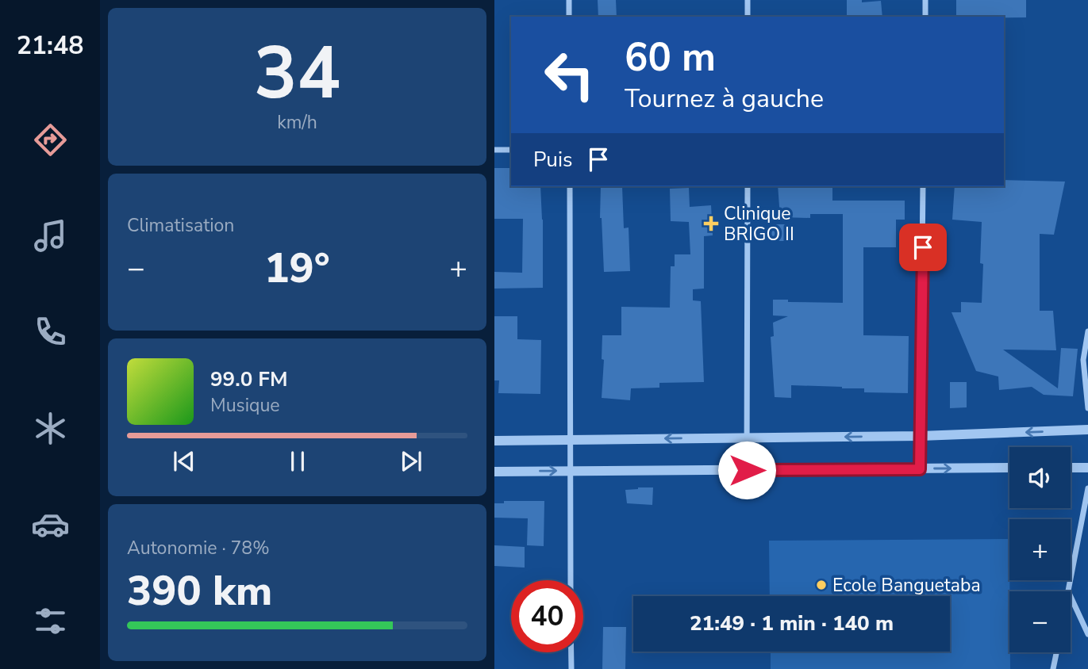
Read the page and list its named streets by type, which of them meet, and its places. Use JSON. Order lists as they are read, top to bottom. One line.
{"places":{"health":["Clinique BRIGO II"],"other":["Ecole Banguetaba"]},"page":{"tabs":"21:48","tile":[["34","km/h"],"Climatisation",["Autonomie · 78%","390 km"]],"turn":["60 m","Tournez à gauche"],"then":"Puis","heat":["−","19°","+"],"song":["99.0 FM","Musique"],"map_buttons":["+","−"],"limit":"40","trip":"21:49 · 1 min · 140 m"}}
